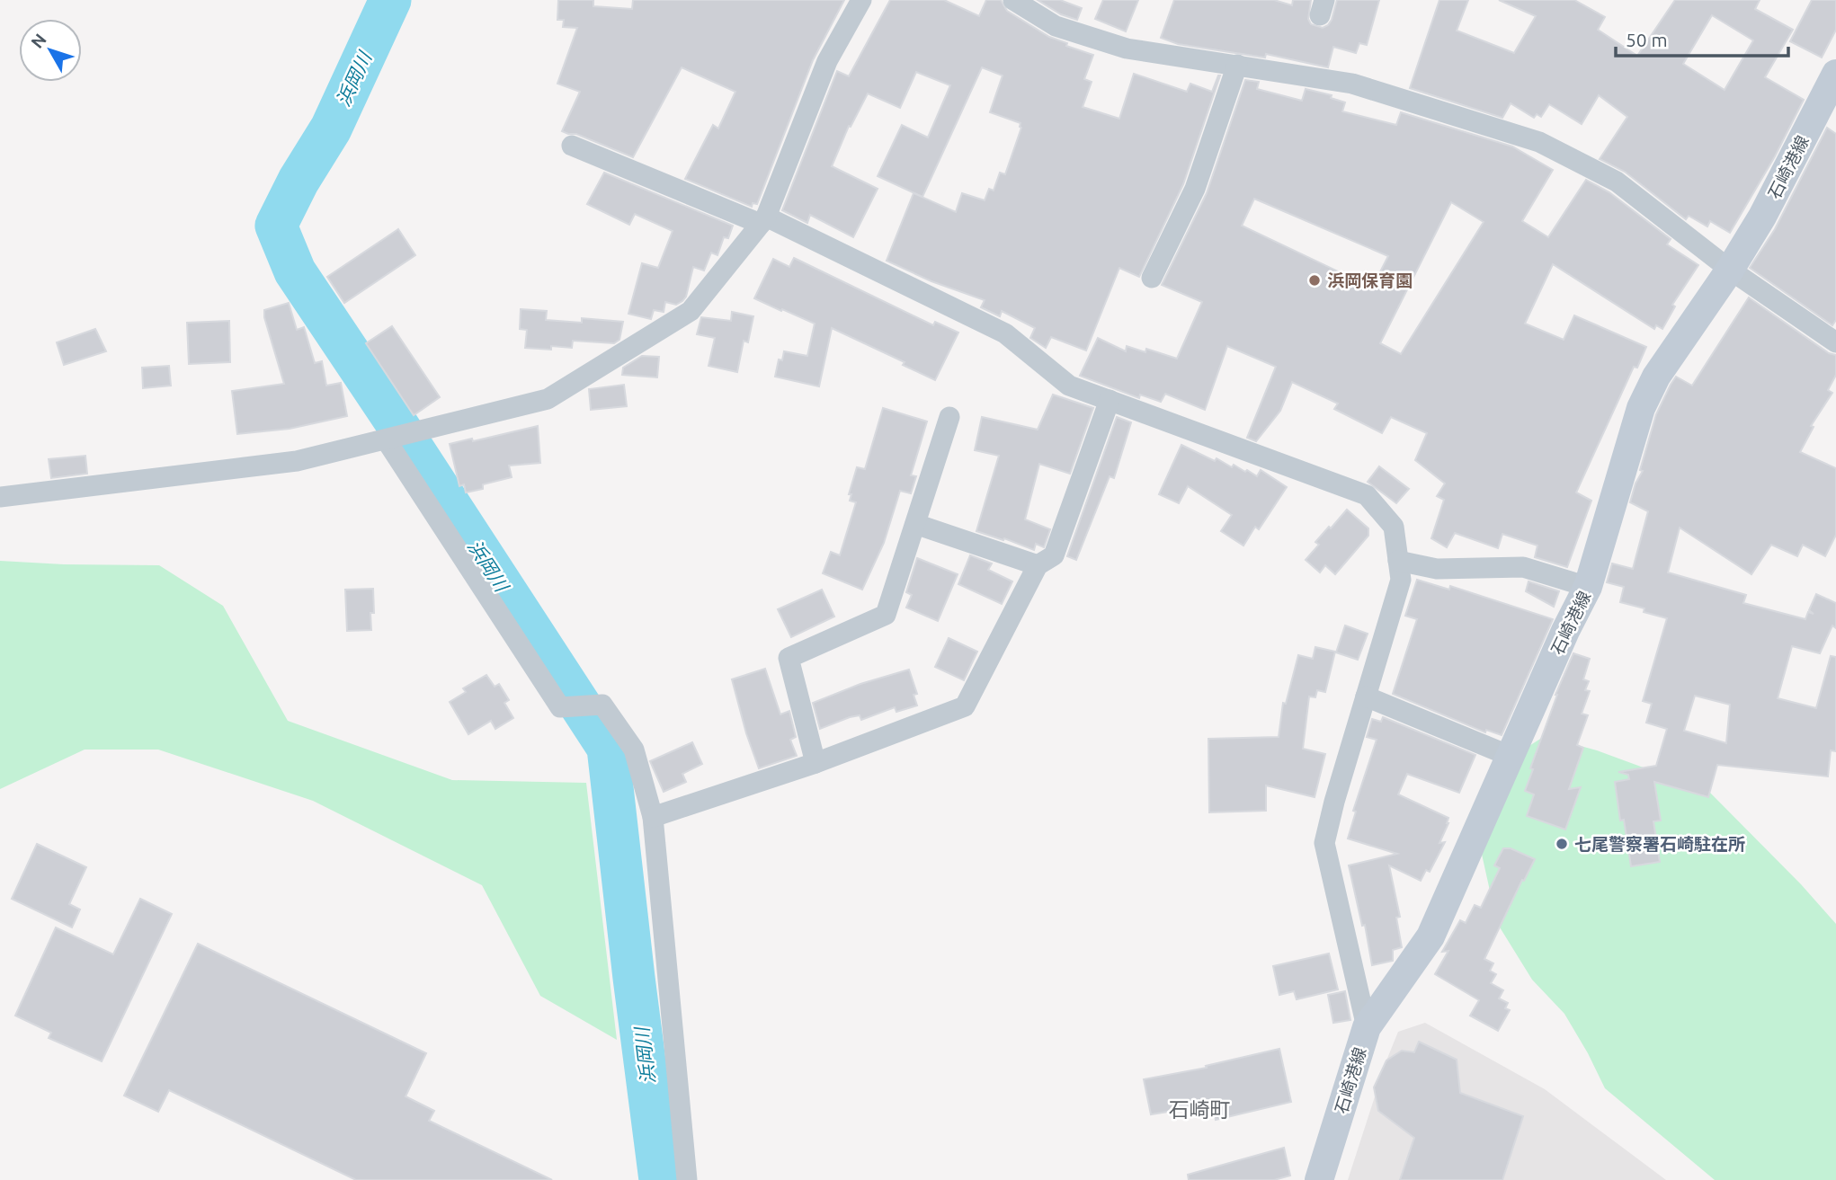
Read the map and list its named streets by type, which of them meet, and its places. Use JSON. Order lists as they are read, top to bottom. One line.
{"streets":{"main road":["石崎港線"]},"districts":["石崎町"],"water":["浜岡川"],"places":["浜岡保育園","七尾警察署石崎駐在所"],"scale_bar":"50 m","north":"top left"}
